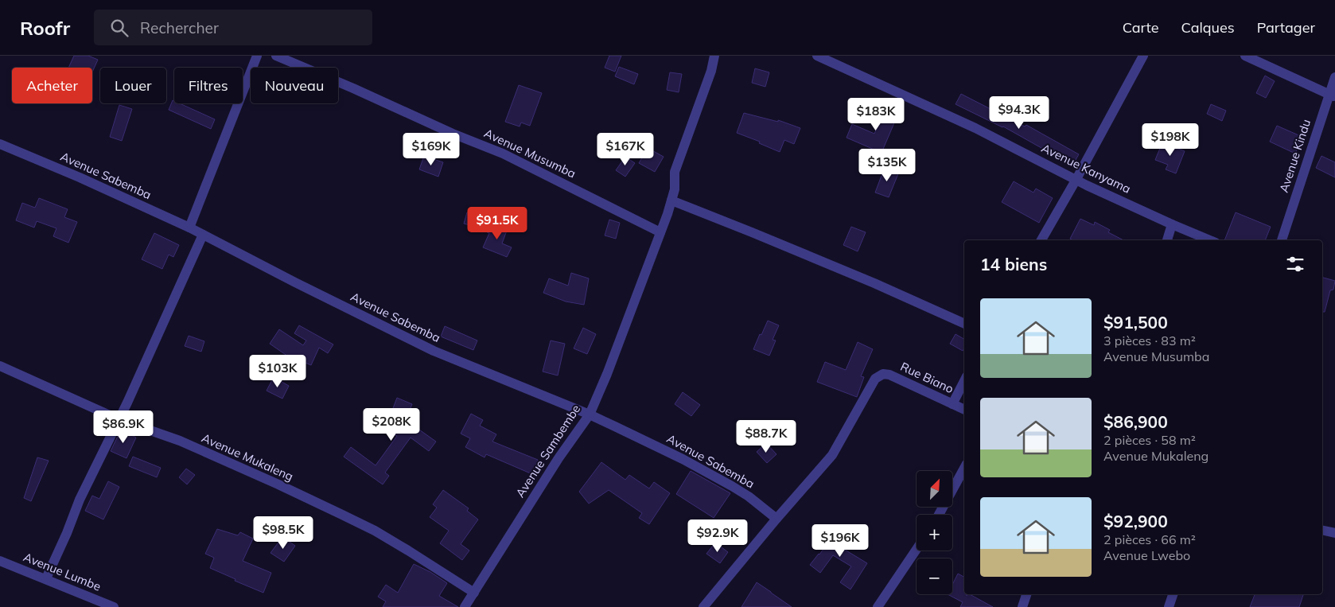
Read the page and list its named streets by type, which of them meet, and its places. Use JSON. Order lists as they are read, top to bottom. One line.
{"streets":{"street":["Avenue Musumba","Avenue Kindu","Avenue Kanyama","Avenue Sabemba","Rue Biano","Avenue Sambembe","Avenue Mukaleng","Avenue Lumbe"]},"crossings":[["Avenue Musumba","Avenue Sambembe"],["Avenue Sabemba","Rue Biano"],["Avenue Sabemba","Avenue Sambembe"],["Avenue Sambembe","Avenue Mukaleng"]],"north":"top right","page":{"header":"Roofr","search":"Rechercher","nav":["Carte","Calques","Partager"],"chip":["Acheter","Louer","Filtres","Nouveau"],"price":["$94.3K","$183K","$198K","$169K","$167K","$135K","$91.5K","$103K","$208K","$86.9K","$88.7K","$98.5K","$92.9K","$196K"],"heading":"14 biens","list":[{"name":"$91,500","note":"3 pièces · 83 m² · Avenue Musumba"},{"name":"$86,900","note":"2 pièces · 58 m² · Avenue Mukaleng"},{"name":"$92,900","note":"2 pièces · 66 m² · Avenue Lwebo"}],"map_buttons":["+","−"]}}
